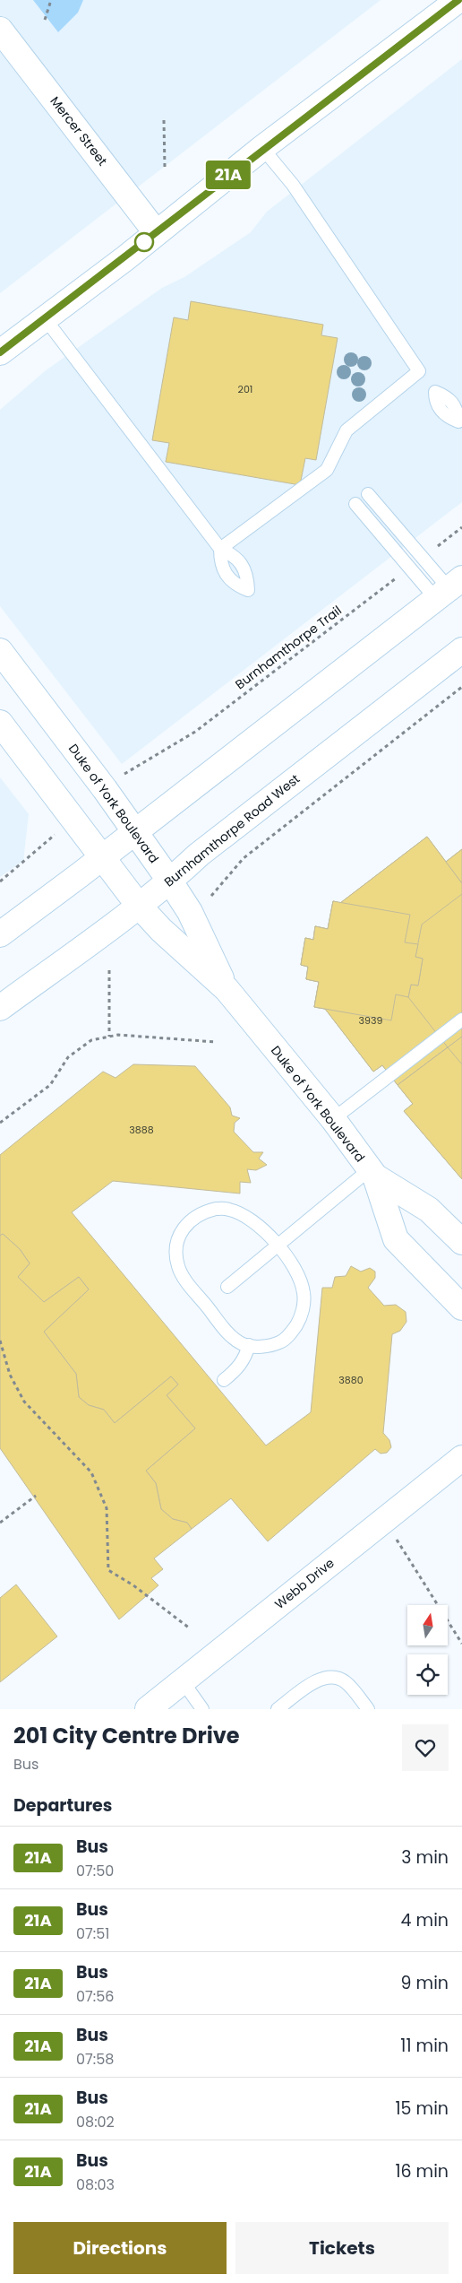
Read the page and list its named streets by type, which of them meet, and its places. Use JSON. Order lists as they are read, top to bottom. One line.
{"streets":{"street":["Mercer Street","Duke of York Boulevard","Burnhamthorpe Road West","Webb Drive"],"path":["Burnhamthorpe Trail"]},"crossings":[["Duke of York Boulevard","Burnhamthorpe Road West"]],"lines":["bus line 21A"],"house_numbers":["201","3939","3888","3880"],"north":"top","page":{"on_map":"21A","heading":[["201 City Centre Drive","Bus"],"Departures"],"list":[{"mark":"21A","name":"Bus","note":"07:50","value":"3 min"},{"mark":"21A","name":"Bus","note":"07:51","value":"4 min"},{"mark":"21A","name":"Bus","note":"07:56","value":"9 min"},{"mark":"21A","name":"Bus","note":"07:58","value":"11 min"},{"mark":"21A","name":"Bus","note":"08:02","value":"15 min"},{"mark":"21A","name":"Bus","note":"08:03","value":"16 min"}],"buttons":["Directions","Tickets"]}}
